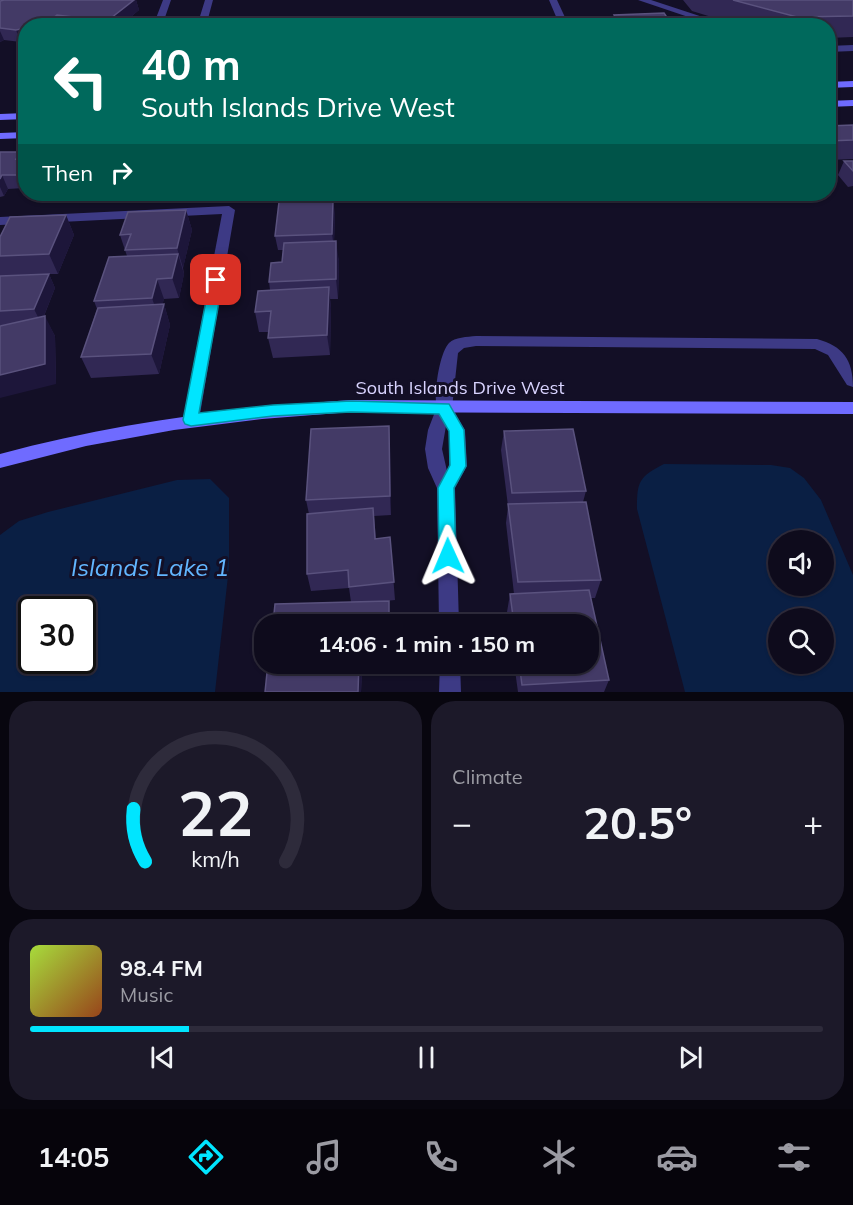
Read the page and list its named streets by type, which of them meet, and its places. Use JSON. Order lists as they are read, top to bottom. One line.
{"streets":{"street":["South Islands Drive West"]},"water":["Islands Lake 1"],"page":{"turn":["40 m","South Islands Drive West"],"then":"Then","limit":"30","trip":"14:06 · 1 min · 150 m","tile":"Climate","heat":["−","20.5°","+"],"song":["98.4 FM","Music"],"tabs":"14:05","gauge":["22","km/h"]}}
